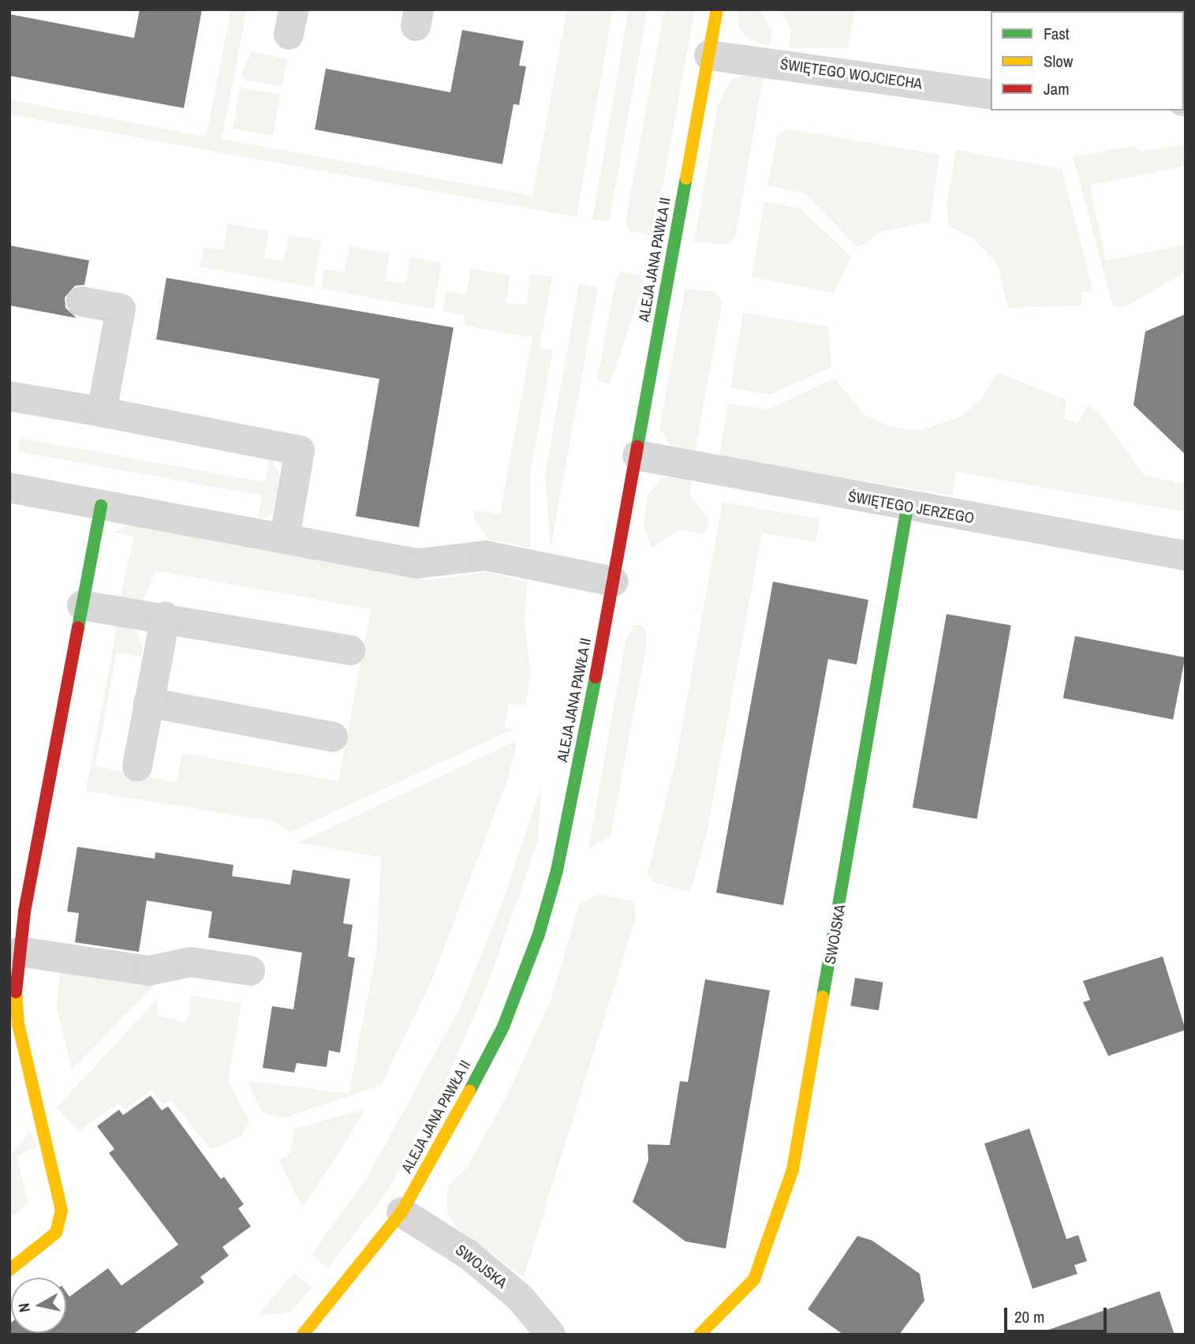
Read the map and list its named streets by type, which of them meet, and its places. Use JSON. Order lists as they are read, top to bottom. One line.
{"streets":{"street":["ŚWIĘTEGO WOJCIECHA","ALEJA JANA PAWŁA II","ŚWIĘTEGO JERZEGO","SWOJSKA"]},"crossings":[["ŚWIĘTEGO WOJCIECHA","ALEJA JANA PAWŁA II"],["ALEJA JANA PAWŁA II","ŚWIĘTEGO JERZEGO"],["ALEJA JANA PAWŁA II","SWOJSKA"],["ŚWIĘTEGO JERZEGO","SWOJSKA"]],"legend":["Fast","Slow","Jam"],"scale_bar":"20 m","north":"left"}
